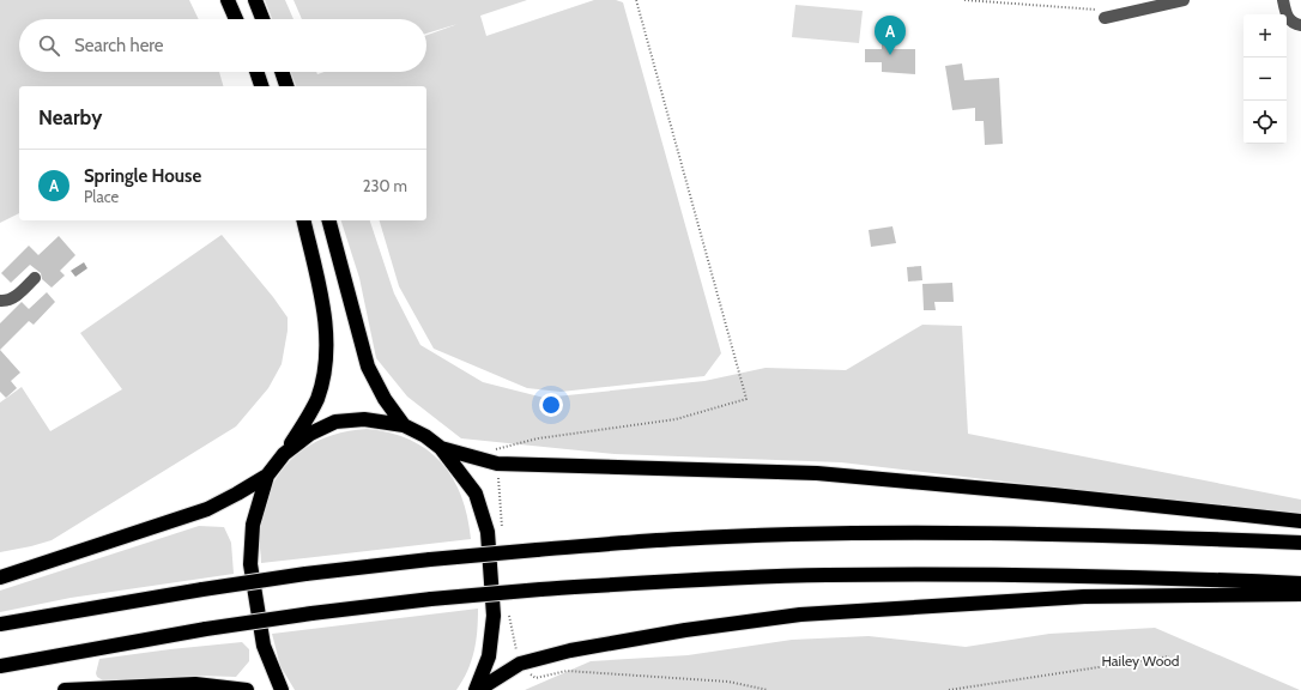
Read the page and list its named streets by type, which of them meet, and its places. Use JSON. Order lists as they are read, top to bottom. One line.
{"parks":["Hailey Wood"],"page":{"map_buttons":["+","−"],"pins":"A","search":"Search here","heading":"Nearby","list":[{"mark":"A","name":"Springle House","note":"Place","value":"230 m"}]}}
